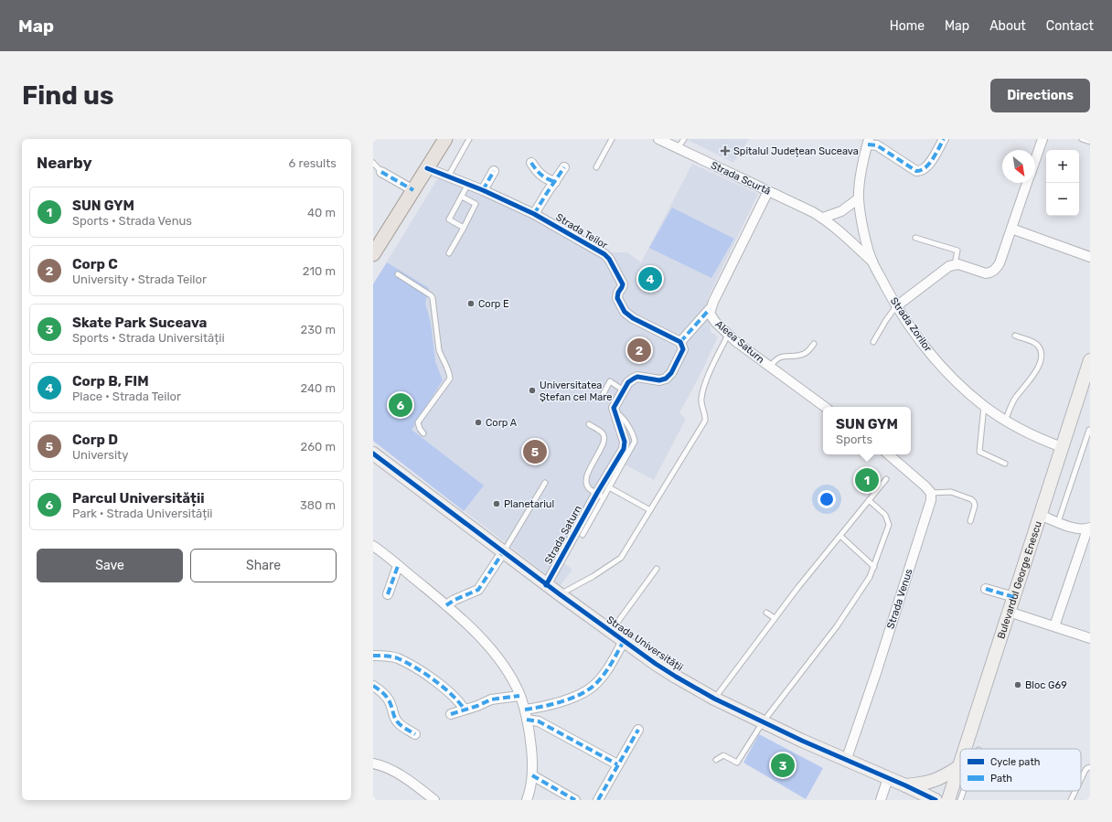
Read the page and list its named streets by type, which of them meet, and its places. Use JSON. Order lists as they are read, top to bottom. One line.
{"streets":{"street":["Strada Scurtă","Strada Teilor","Strada Zorilor","Aleea Saturn","Strada Saturn","Bulevardul George Enescu","Strada Venus","Strada Universității"]},"crossings":[["Strada Scurtă","Strada Zorilor"],["Strada Scurtă","Aleea Saturn"],["Strada Zorilor","Bulevardul George Enescu"],["Strada Saturn","Strada Universității"],["Strada Venus","Strada Universității"]],"places":{"health":["Spitalul Județean Suceava"],"other":["Corp E","Universitatea Ștefan cel Mare","Corp A","Planetariul","Bloc G69"]},"legend":["Cycle path","Path"],"north":"bottom right","page":{"header":"Map","nav":["Home","Map","About","Contact"],"buttons":["Directions",["Save","Share"]],"title":"Find us","heading":["Nearby","6 results"],"map_buttons":["+","−"],"list":[{"mark":"1","name":"SUN GYM","note":"Sports · Strada Venus","value":"40 m"},{"mark":"2","name":"Corp C","note":"University · Strada Teilor","value":"210 m"},{"mark":"3","name":"Skate Park Suceava","note":"Sports · Strada Universității","value":"230 m"},{"mark":"4","name":"Corp B, FIM","note":"Place · Strada Teilor","value":"240 m"},{"mark":"5","name":"Corp D","note":"University","value":"260 m"},{"mark":"6","name":"Parcul Universității","note":"Park · Strada Universității","value":"380 m"}],"pins":["4","2","6","5","1","3"],"popup":["SUN GYM","Sports"]}}
